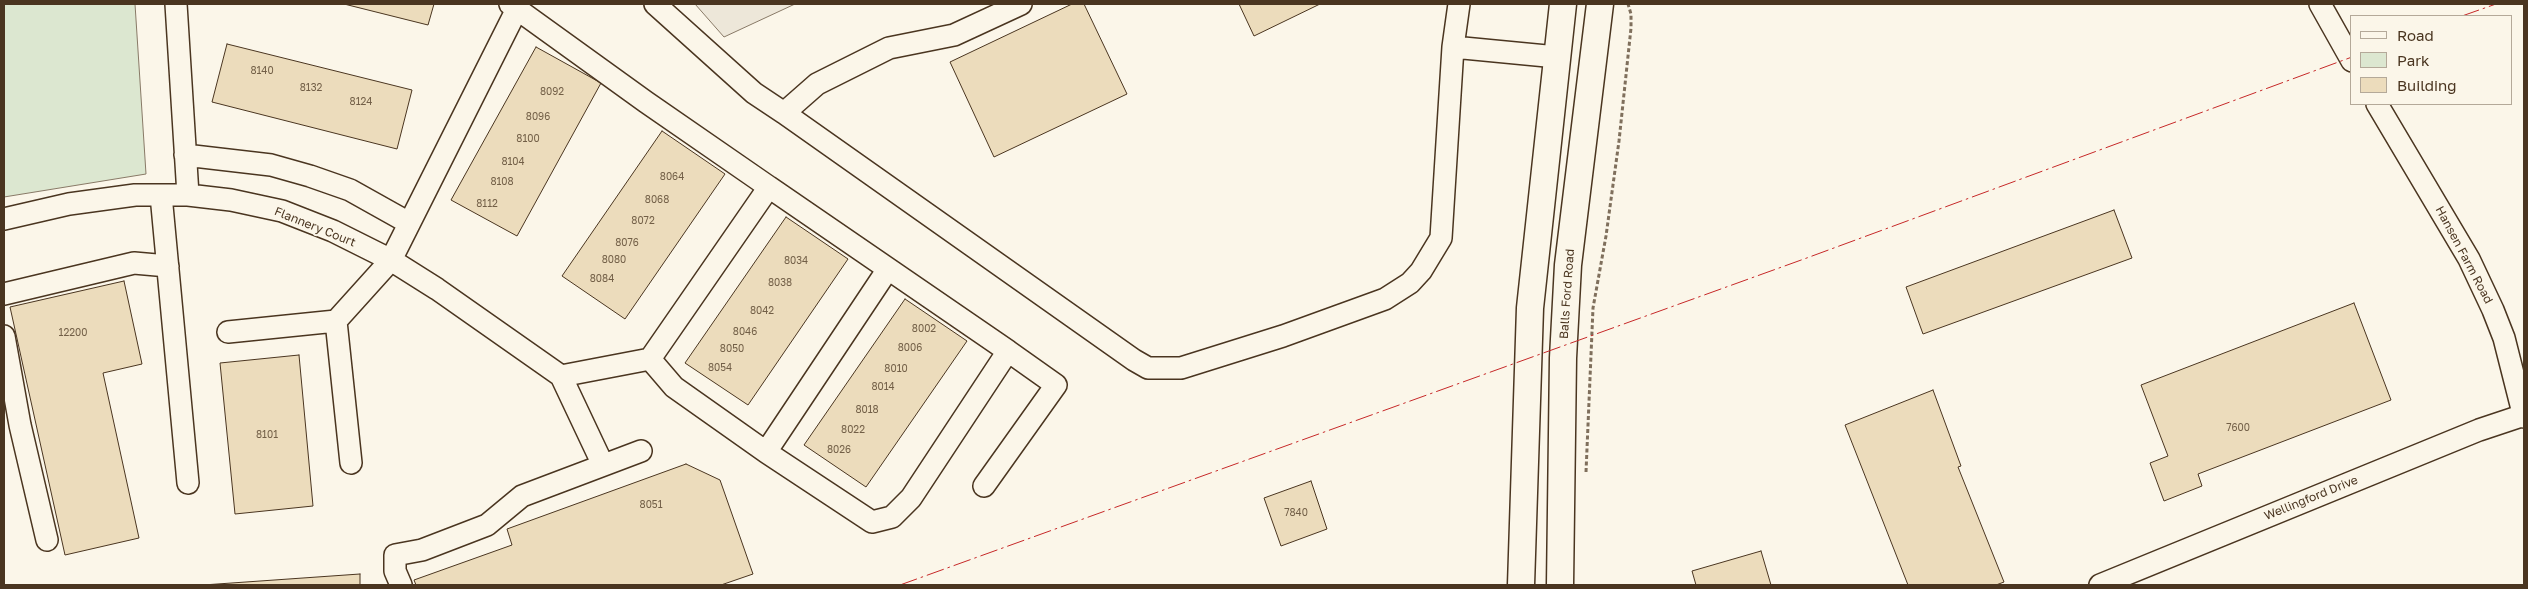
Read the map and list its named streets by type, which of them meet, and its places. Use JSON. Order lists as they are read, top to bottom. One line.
{"streets":{"main road":["Balls Ford Road"],"street":["Flannery Court","Hansen Farm Road","Wellingford Drive"]},"crossings":[["Hansen Farm Road","Wellingford Drive"]],"house_numbers":["8140","8132","8092","8124","8096","8100","8104","8064","8108","8068","8112","8072","8076","8080","8034","8084","8038","8042","8002","8046","12200","8006","8050","8054","8010","8014","8018","7600","8022","8101","8026","8051","7840"],"legend":["Road","Park","Building"]}
